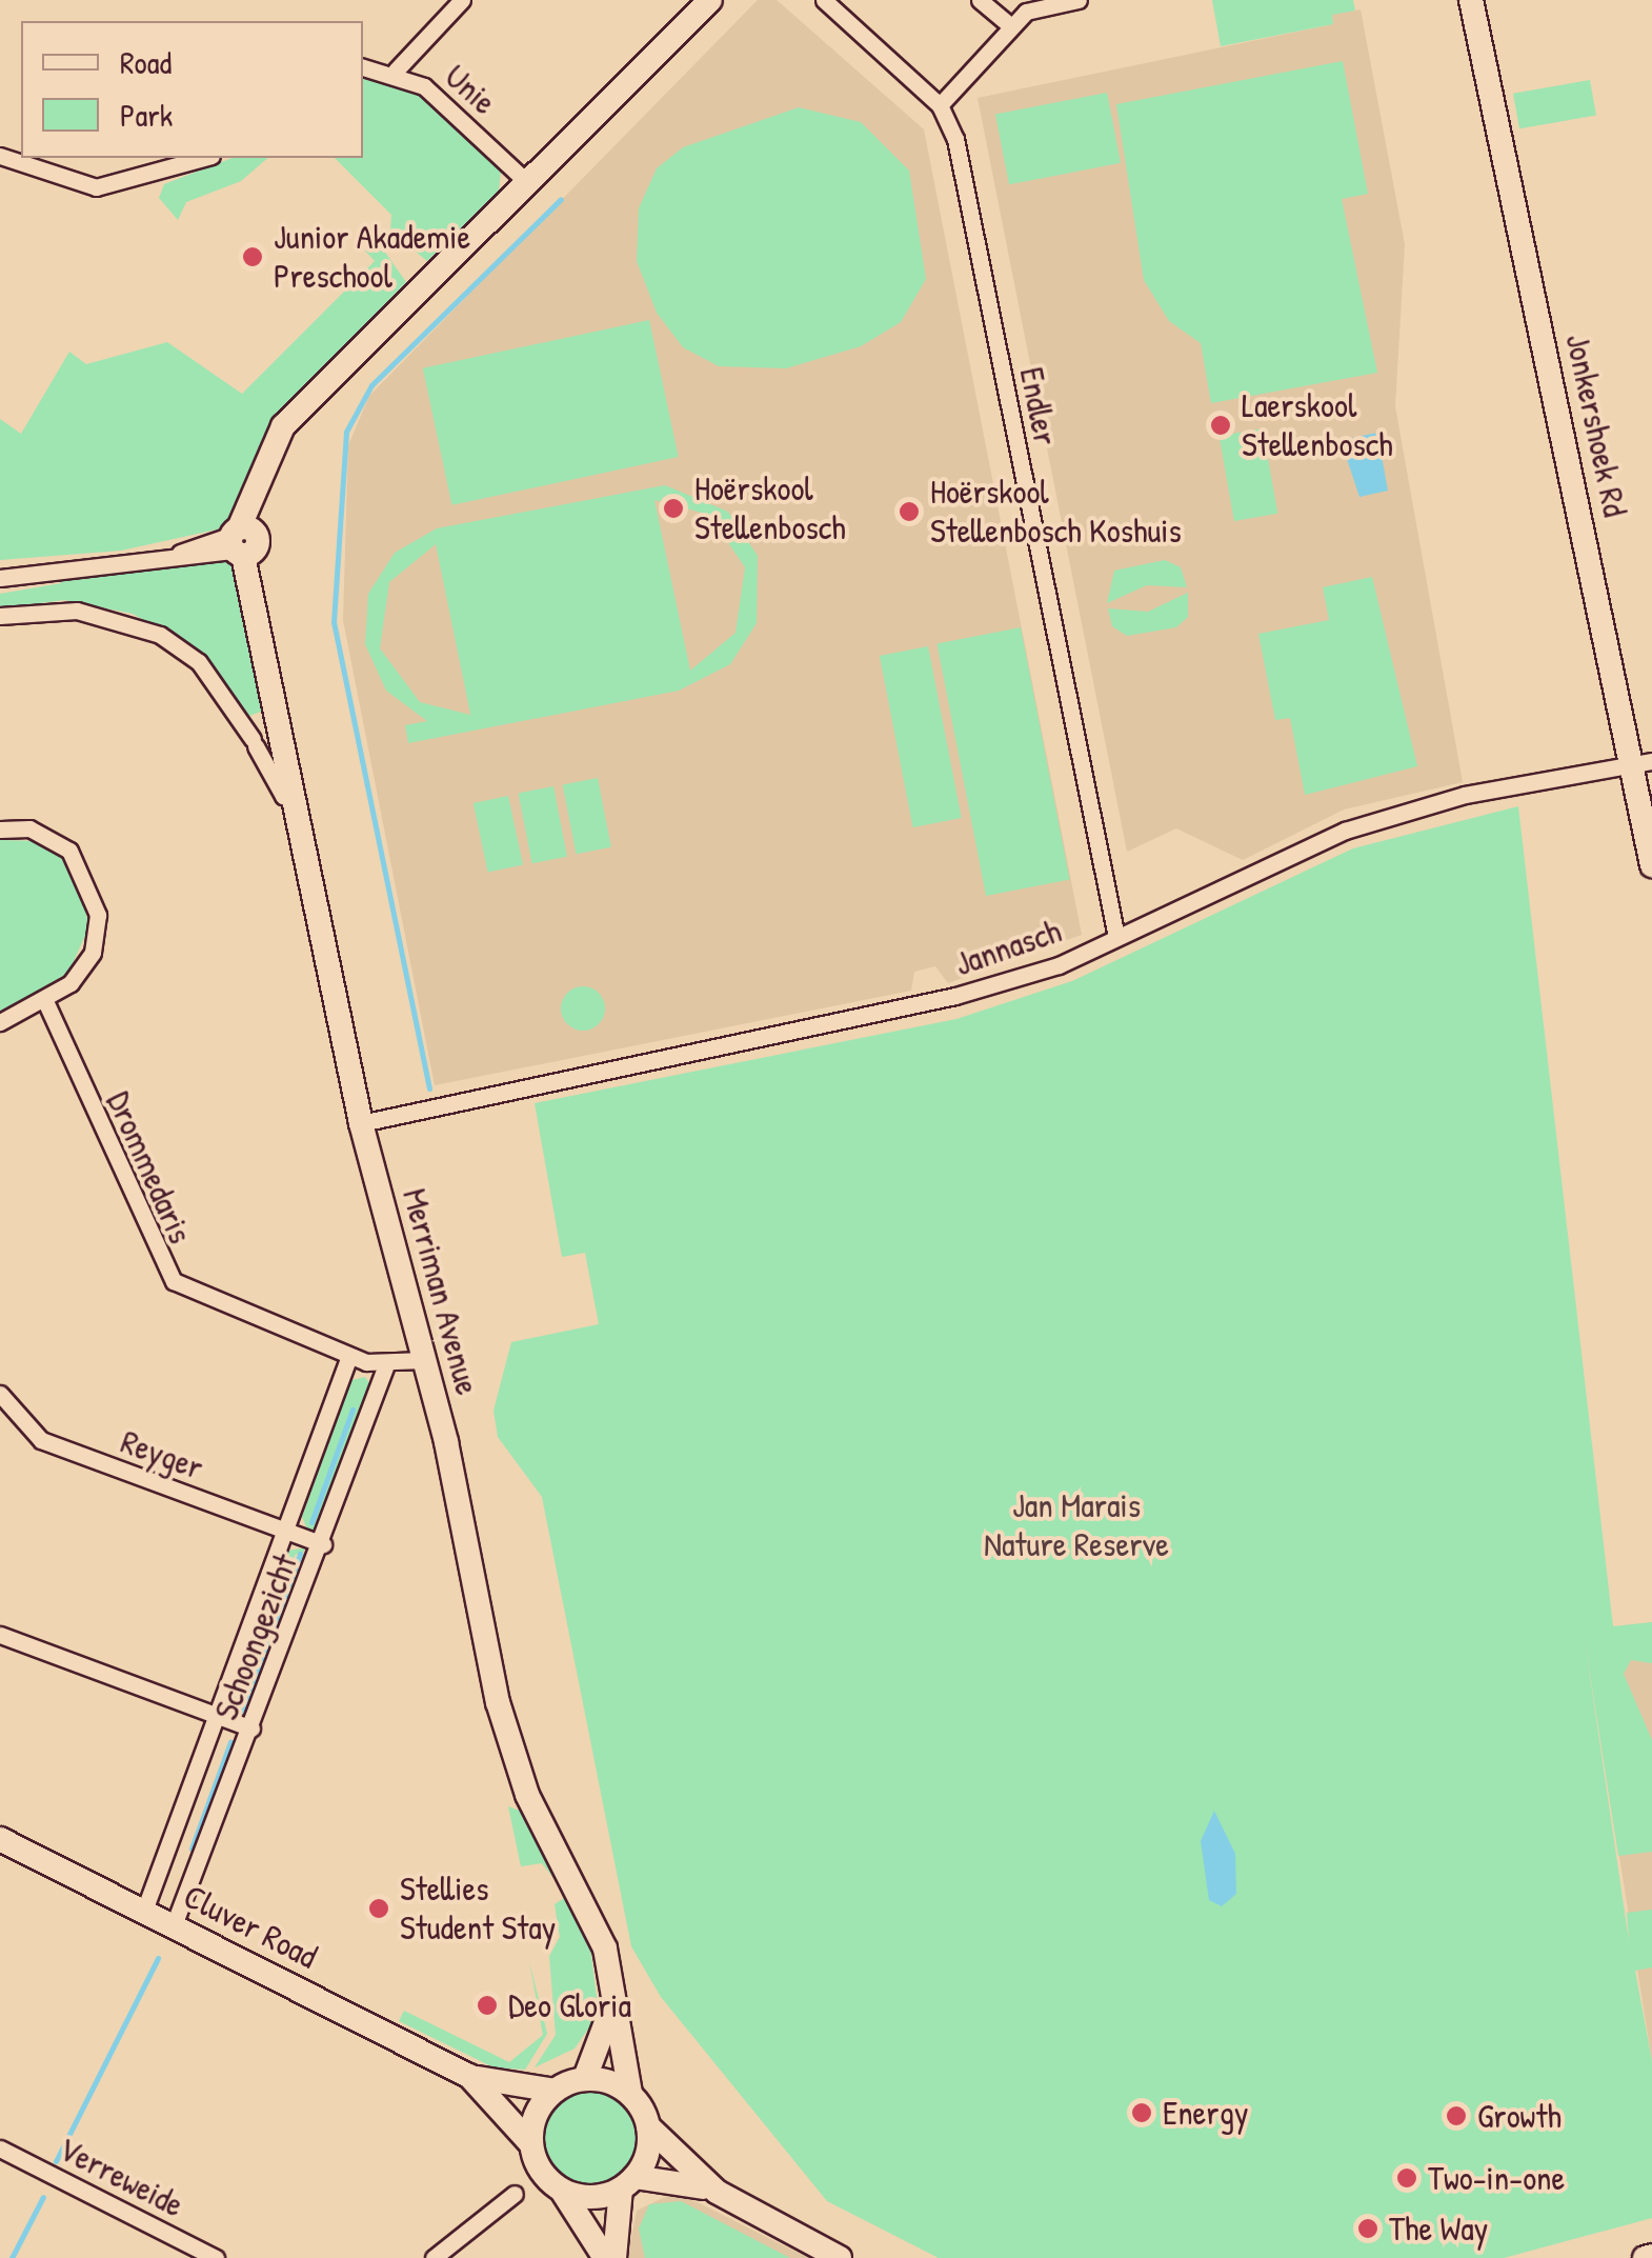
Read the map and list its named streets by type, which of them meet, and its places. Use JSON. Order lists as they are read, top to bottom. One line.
{"streets":{"street":["Unie","Endler","Jonkershoek Rd","Jannasch","Drommedaris","Merriman Avenue","Reyger","Schoongezicht","Cluver Road","Verreweide"]},"crossings":[["Unie","Merriman Avenue"],["Endler","Jannasch"],["Jonkershoek Rd","Jannasch"],["Jannasch","Merriman Avenue"],["Drommedaris","Merriman Avenue"],["Drommedaris","Schoongezicht"],["Merriman Avenue","Cluver Road"],["Reyger","Schoongezicht"],["Schoongezicht","Cluver Road"]],"parks":["Jan Marais Nature Reserve"],"places":["Junior Akademie Preschool","Laerskool Stellenbosch","Hoërskool Stellenbosch","Hoërskool Stellenbosch Koshuis","Stellies Student Stay","Deo Gloria","Energy","Growth","Two-in-one","The Way"],"legend":["Road","Park"]}
